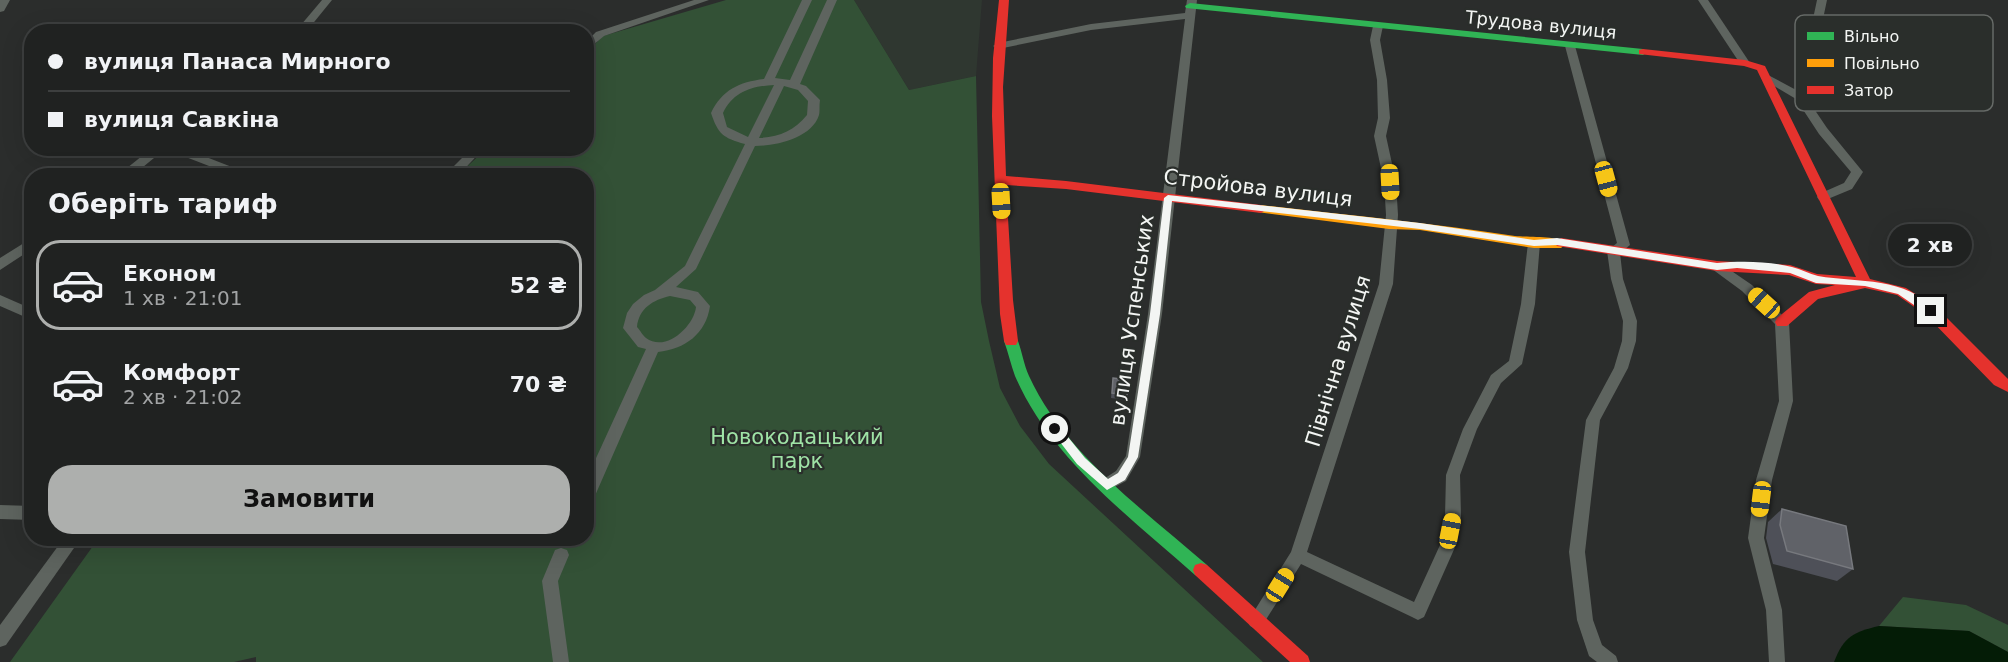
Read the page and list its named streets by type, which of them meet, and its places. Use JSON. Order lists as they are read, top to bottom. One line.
{"streets":{"street":["Трудова вулиця","Стройова вулиця","вулиця Успенських","Північна вулиця"]},"crossings":[["Трудова вулиця","вулиця Успенських"],["Трудова вулиця","Північна вулиця"],["Стройова вулиця","вулиця Успенських"],["Стройова вулиця","Північна вулиця"]],"parks":["Новокодацький парк"],"legend":["Вільно","Повільно","Затор"],"page":{"banner":["вулиця Панаса Мирного","вулиця Савкіна"],"heading":"Оберіть тариф","bubble":"2 хв","list":[{"name":"Економ","note":"1 хв · 21:01","value":"52 ₴"},{"name":"Комфорт","note":"2 хв · 21:02","value":"70 ₴"}],"buttons":"Замовити"}}
